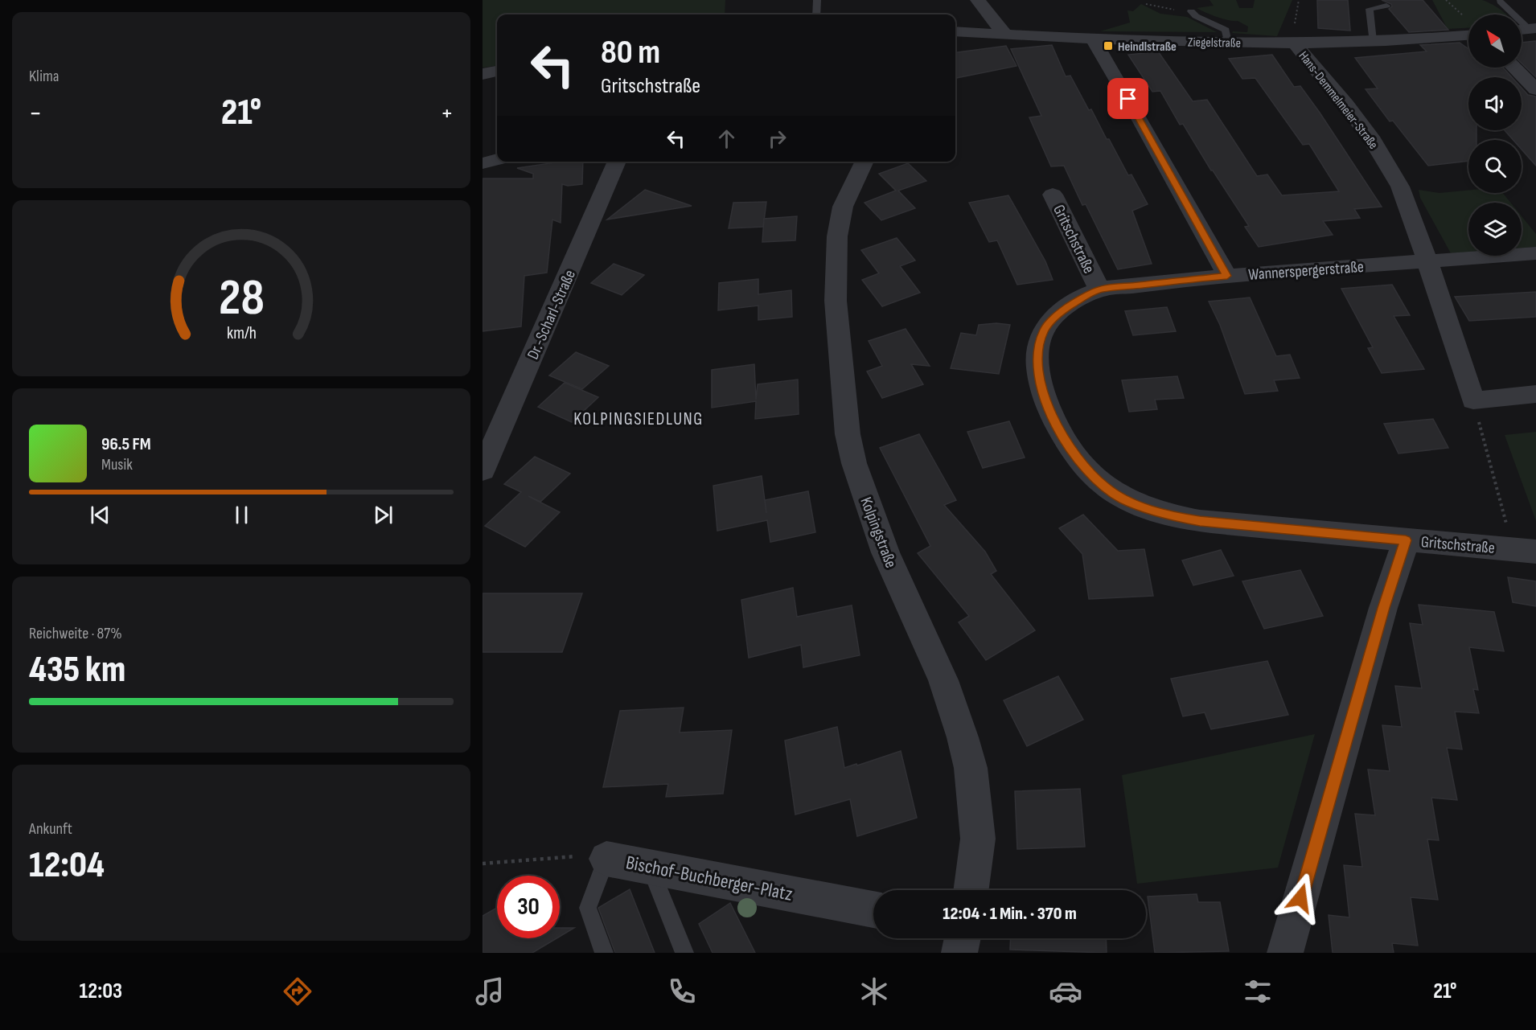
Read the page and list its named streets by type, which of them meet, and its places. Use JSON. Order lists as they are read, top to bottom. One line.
{"streets":{"street":["Ziegelstraße","Hans-Demmelmeier-Straße","Gritschstraße","Wannerspergerstraße","Dr.-Scharl-Straße","Kolpingstraße","Bischof-Buchberger-Platz"]},"crossings":[["Ziegelstraße","Hans-Demmelmeier-Straße"],["Hans-Demmelmeier-Straße","Wannerspergerstraße"],["Gritschstraße","Wannerspergerstraße"]],"districts":["KOLPINGSIEDLUNG"],"places":{"transit":["Heindlstraße"]},"north":"top left","page":{"tile":["Klima",["Reichweite · 87%","435 km"],["Ankunft","12:04"]],"turn":["80 m","Gritschstraße"],"heat":["−","21°","+"],"song":["96.5 FM","Musik"],"limit":"30","trip":"12:04 · 1 Min. · 370 m","tabs":["12:03","21°"],"gauge":["28","km/h"]}}
